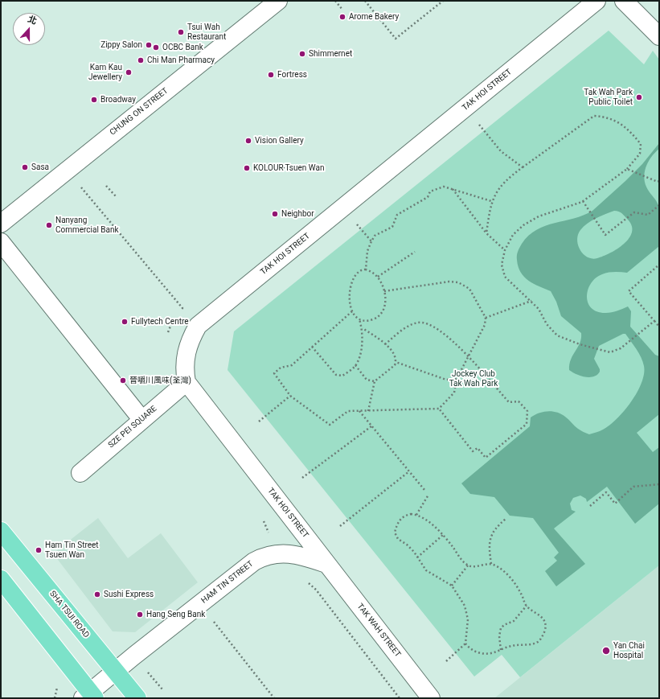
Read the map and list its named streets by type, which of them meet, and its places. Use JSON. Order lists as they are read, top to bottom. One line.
{"streets":{"main road":["SHA TSUI ROAD"],"street":["TAK HOI STREET","CHUNG ON STREET","SZE PEI SQUARE","HAM TIN STREET","TAK WAH STREET"]},"crossings":[["TAK HOI STREET","SZE PEI SQUARE"],["TAK HOI STREET","HAM TIN STREET"],["TAK HOI STREET","TAK WAH STREET"],["HAM TIN STREET","SHA TSUI ROAD"],["HAM TIN STREET","TAK WAH STREET"]],"parks":["Jockey Club Tak Wah Park"],"places":["Arome Bakery","Tsui Wah Restaurant","Zippy Salon","OCBC Bank","Shimmernet","Chi Man Pharmacy","Kam Kau Jewellery","Fortress","Tak Wah Park Public Toilet","Broadway","Vision Gallery","Sasa","KOLOUR‧Tsuen Wan","Neighbor","Nanyang Commercial Bank","Fullytech Centre","晉嚼川風味(荃灣)","Ham Tin Street Tsuen Wan","Sushi Express","Hang Seng Bank","Yan Chai Hospital"],"north":"top"}
